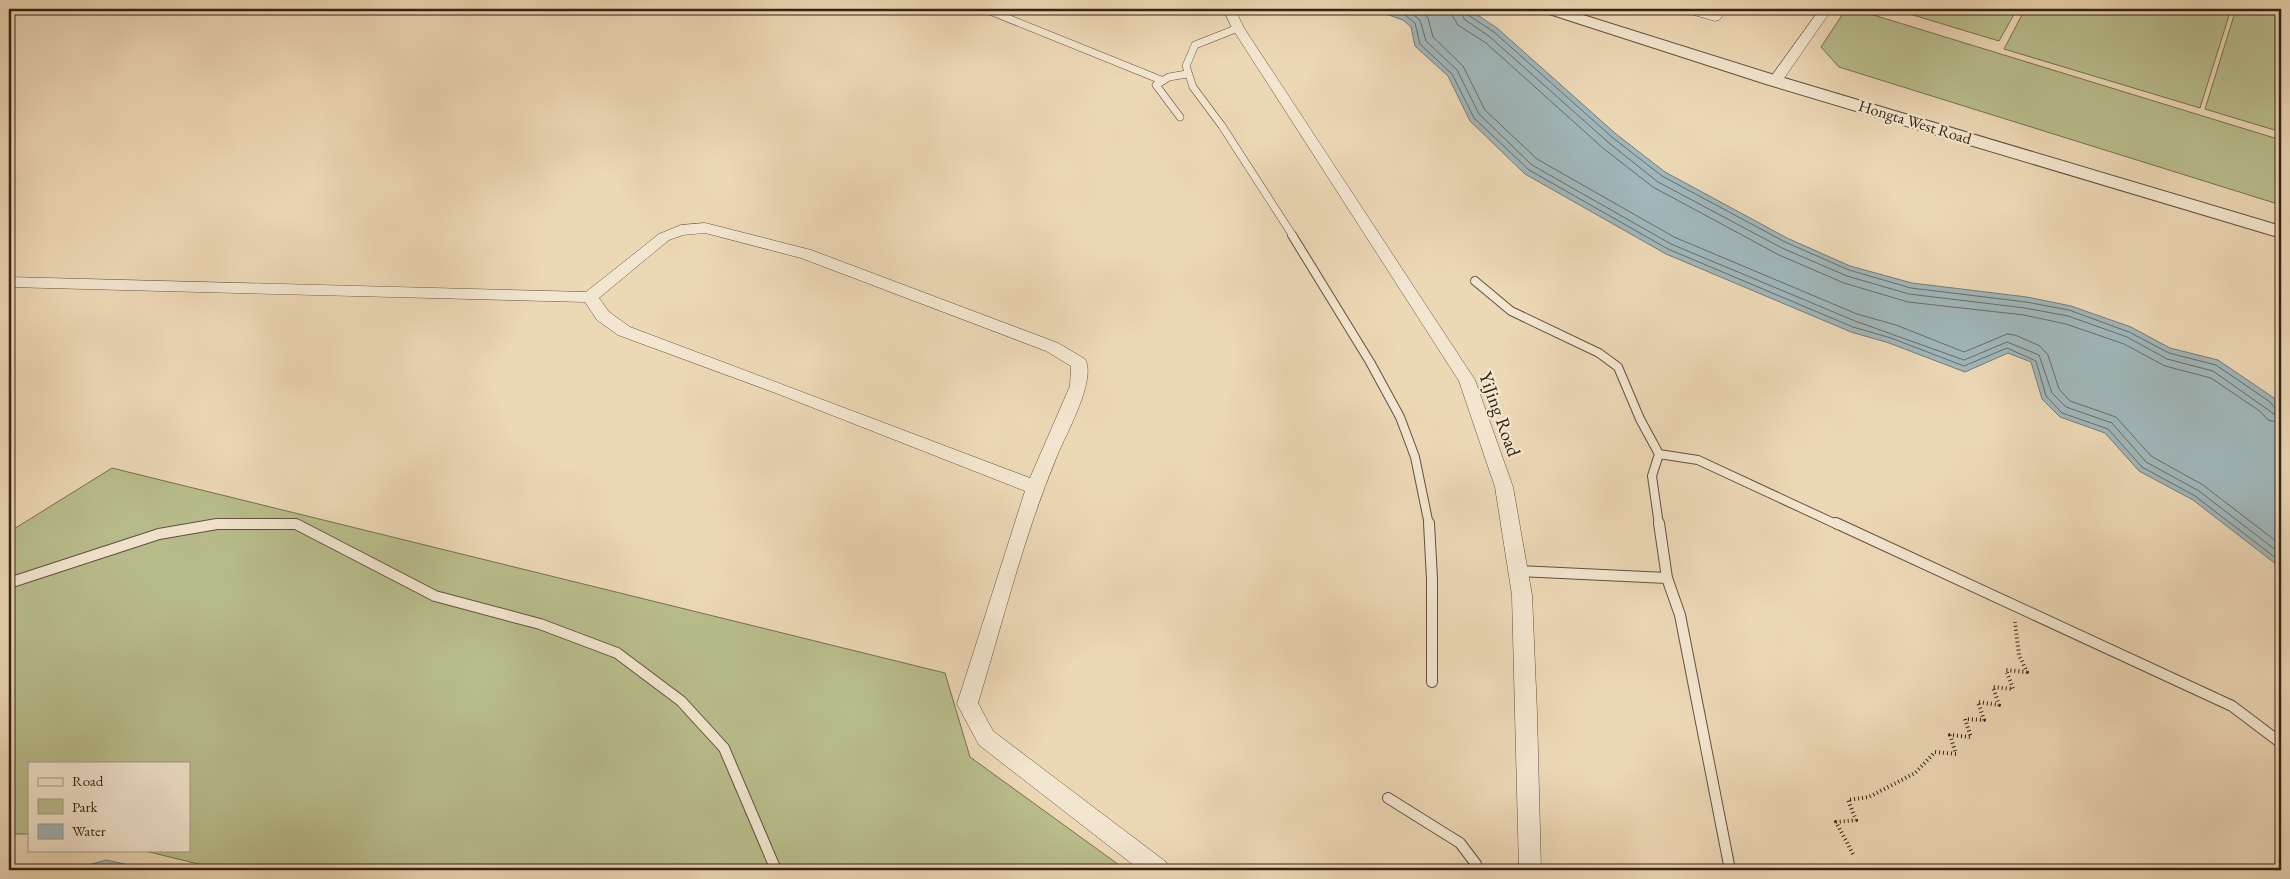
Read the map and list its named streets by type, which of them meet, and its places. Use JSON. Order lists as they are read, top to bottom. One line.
{"streets":{"street":["Hongta West Road","YiJing Road"]},"legend":["Road","Park","Water"]}
